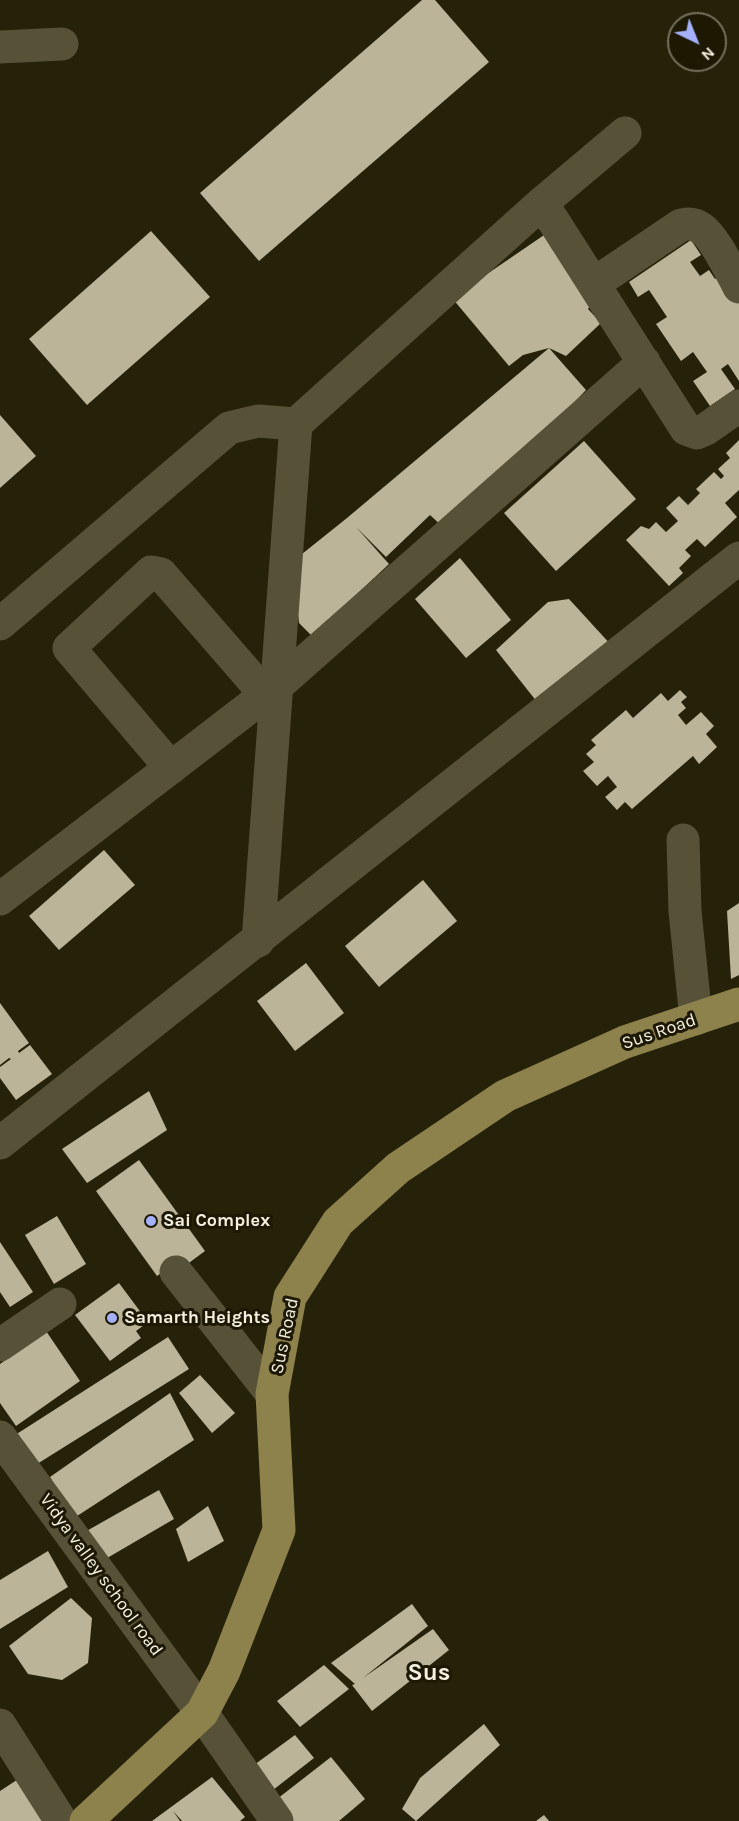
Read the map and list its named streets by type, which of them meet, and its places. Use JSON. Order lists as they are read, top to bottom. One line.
{"streets":{"main road":["Sus Road"],"street":["Vidya valley school road"]},"crossings":[["Sus Road","Vidya valley school road"]],"districts":["Sus"],"places":["Sai Complex","Samarth Heights"],"north":"bottom right"}
